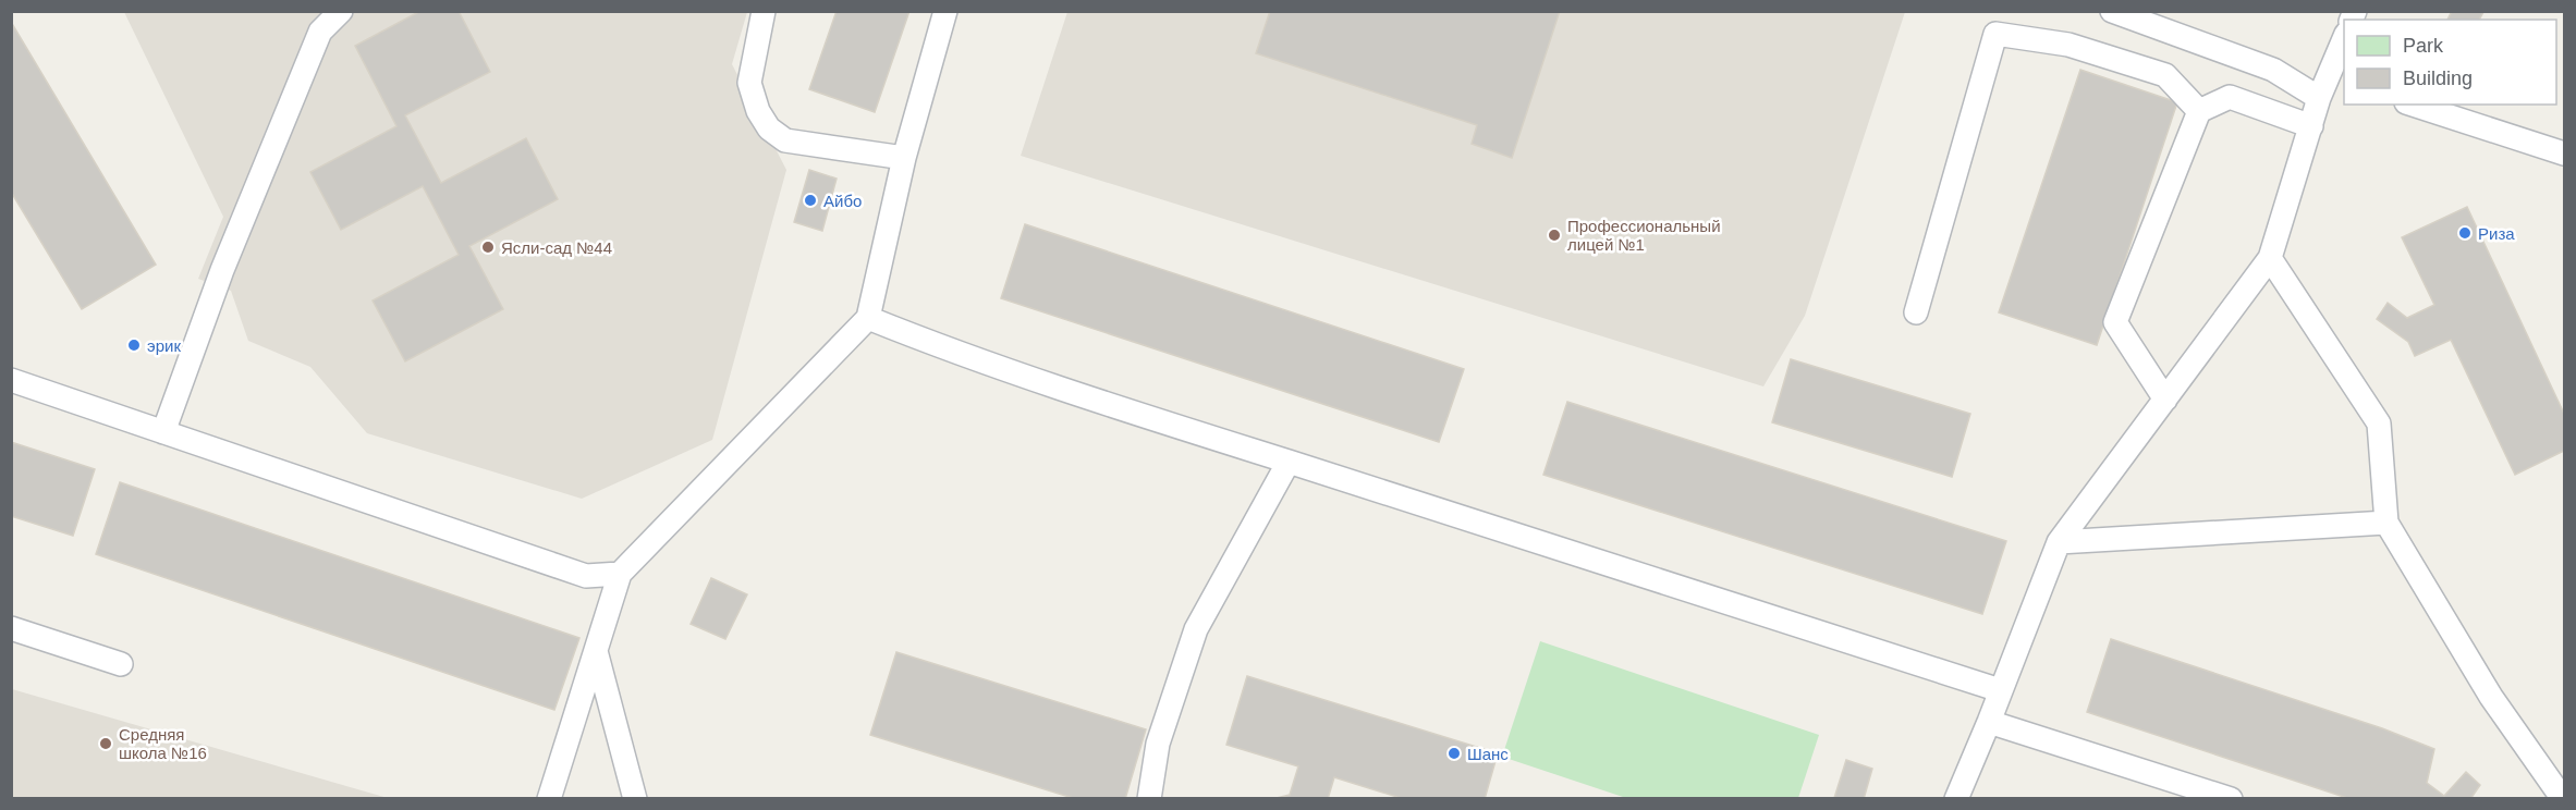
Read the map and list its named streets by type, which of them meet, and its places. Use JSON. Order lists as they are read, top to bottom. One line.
{"places":["Айбо","Риза","Профессиональный лицей №1","Ясли-сад №44","эрик","Средняя школа №16","Шанс"],"legend":["Park","Building"]}
